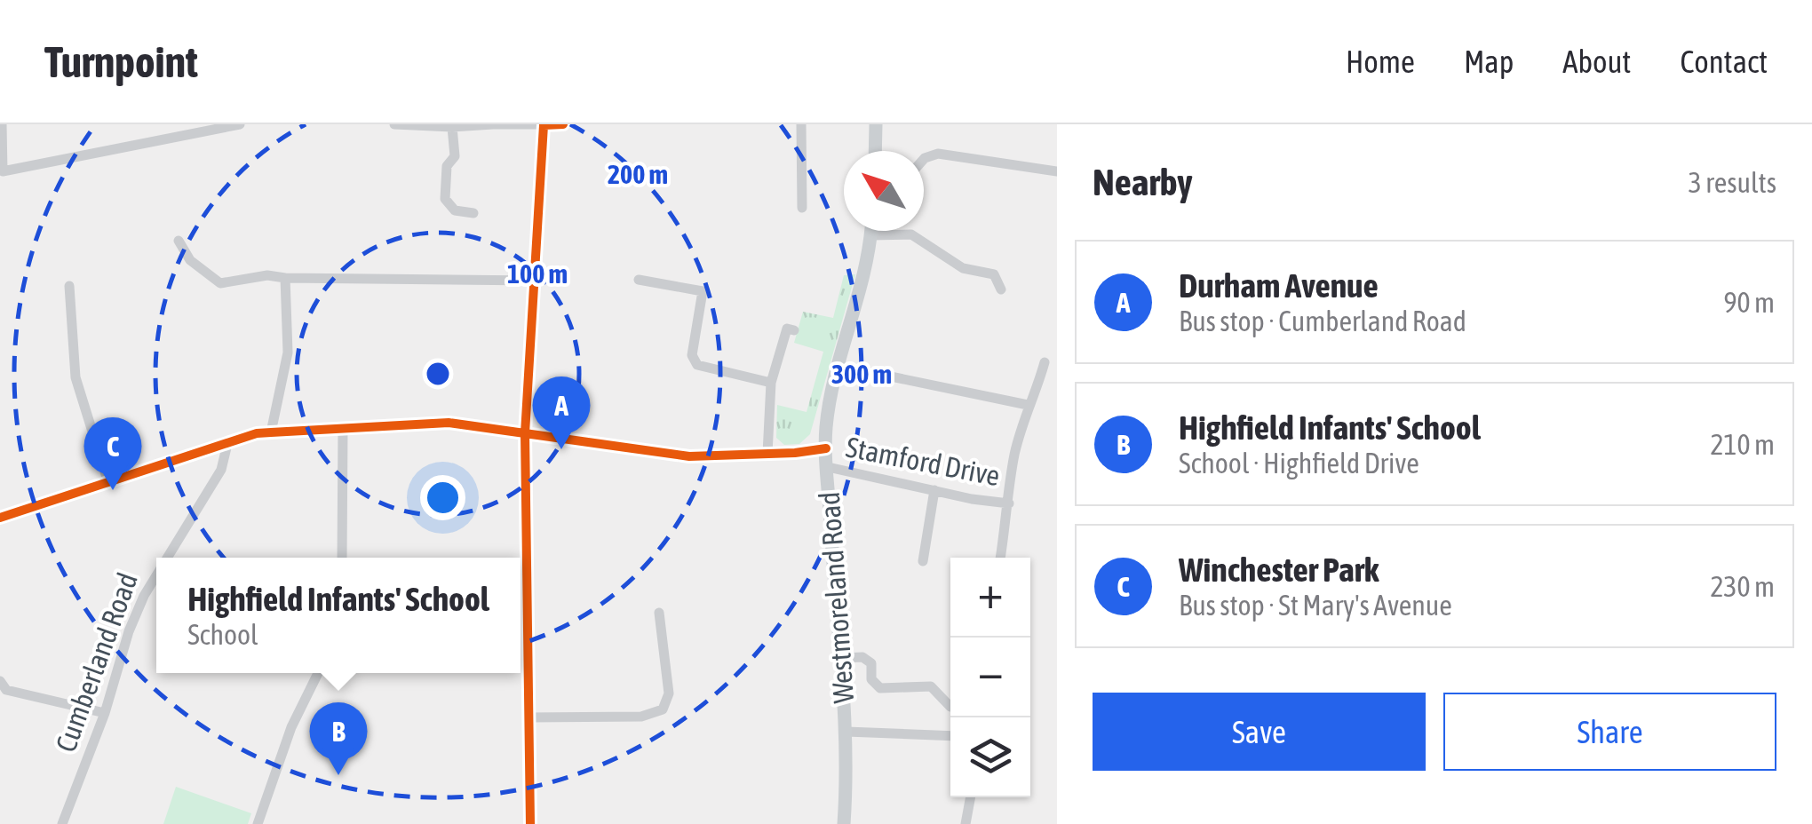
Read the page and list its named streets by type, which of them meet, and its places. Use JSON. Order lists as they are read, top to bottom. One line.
{"streets":{"main road":["Westmoreland Road"],"street":["Stamford Drive","Cumberland Road"]},"crossings":[["Stamford Drive","Westmoreland Road"]],"north":"top left","page":{"header":"Turnpoint","nav":["Home","Map","About","Contact"],"heading":["Nearby","3 results"],"list":[{"mark":"A","name":"Durham Avenue","note":"Bus stop · Cumberland Road","value":"90 m"},{"mark":"B","name":"Highfield Infants' School","note":"School · Highfield Drive","value":"210 m"},{"mark":"C","name":"Winchester Park","note":"Bus stop · St Mary's Avenue","value":"230 m"}],"pins":["A","C","B"],"map_buttons":["+","−"],"popup":["Highfield Infants' School","School"],"buttons":["Save","Share"]},"rings":["200 m","100 m","300 m"]}
